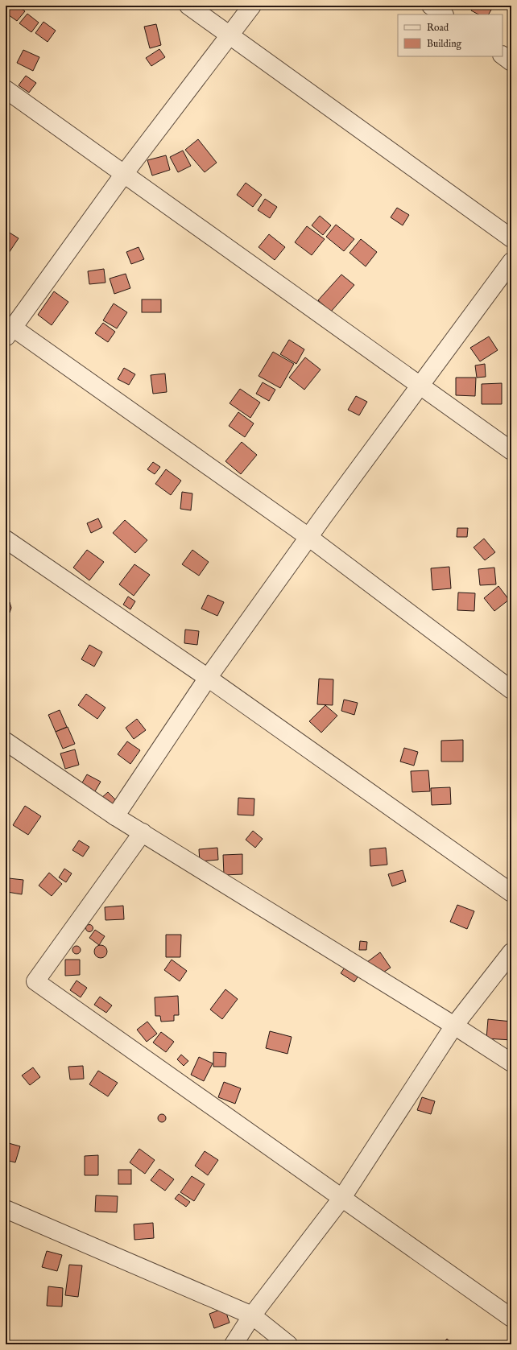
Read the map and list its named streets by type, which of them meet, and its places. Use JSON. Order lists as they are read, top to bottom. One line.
{"legend":["Road","Building"]}
